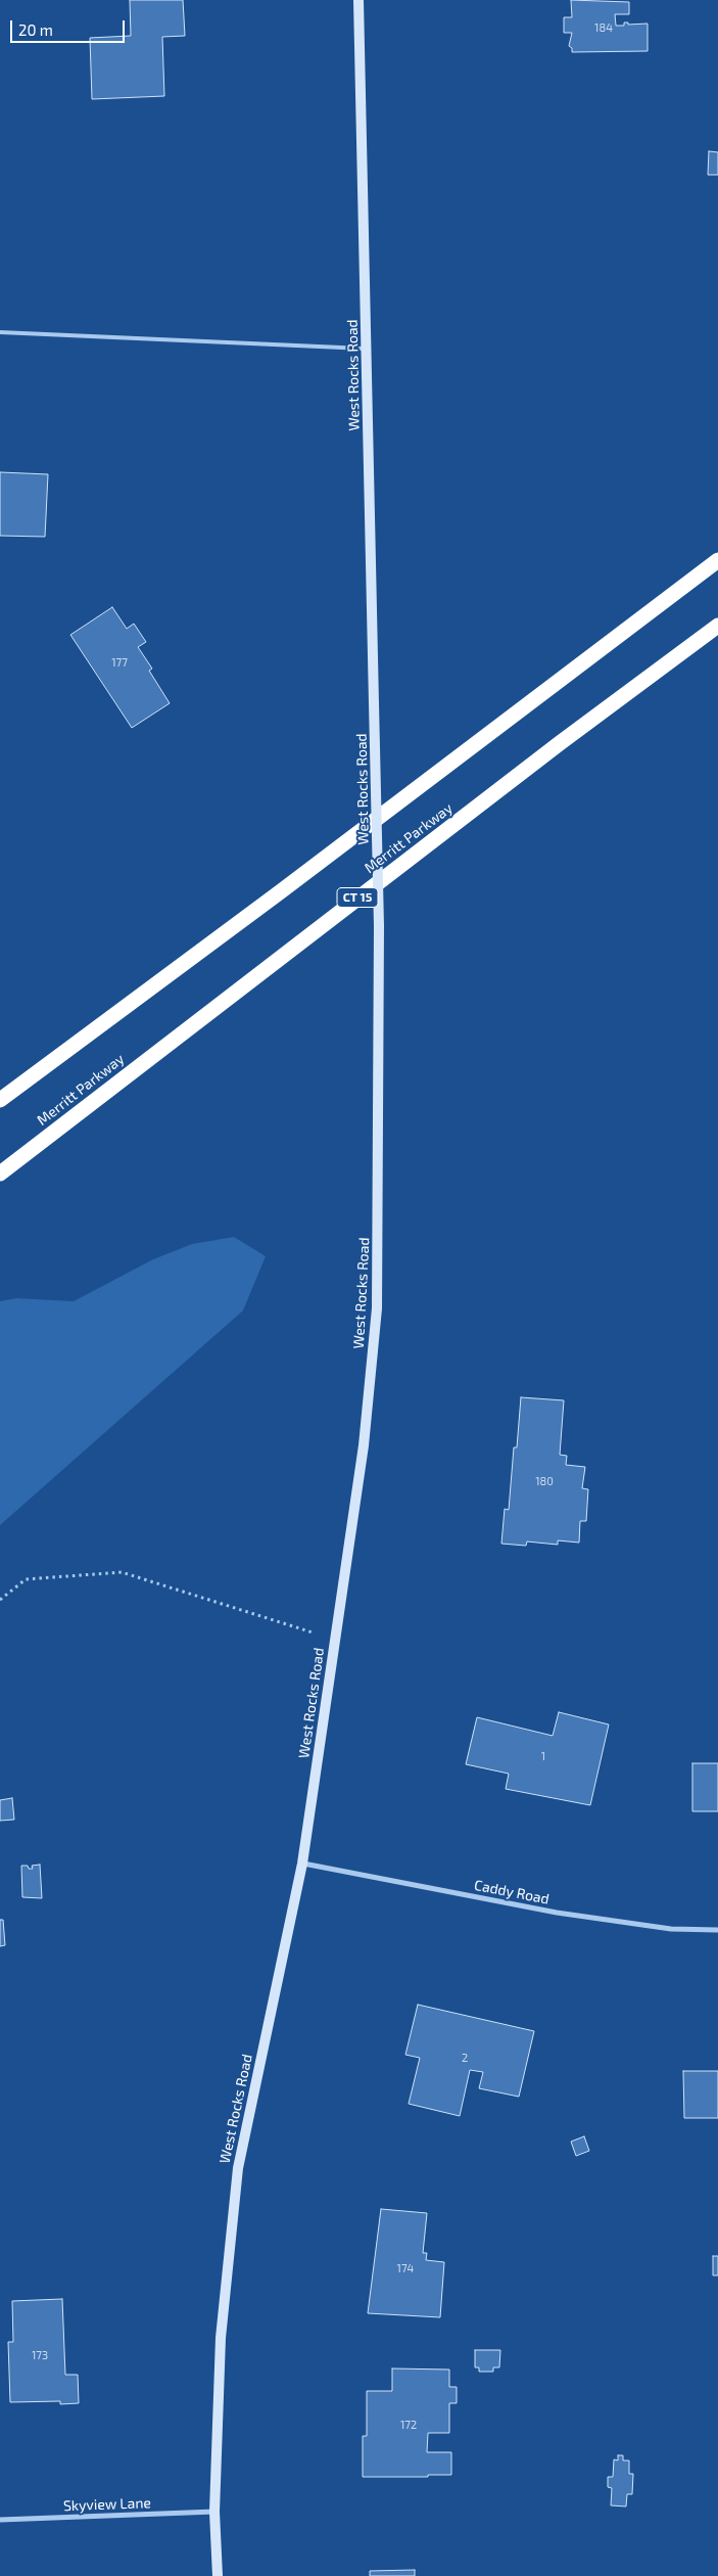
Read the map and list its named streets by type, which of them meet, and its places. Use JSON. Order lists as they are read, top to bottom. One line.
{"streets":{"highway":["Merritt Parkway","CT 15"],"main road":["West Rocks Road"],"street":["Caddy Road","Skyview Lane"]},"crossings":[["West Rocks Road","Caddy Road"],["West Rocks Road","Skyview Lane"]],"house_numbers":["184","177","180","1","2","174","173","172"],"scale_bar":"20 m"}
